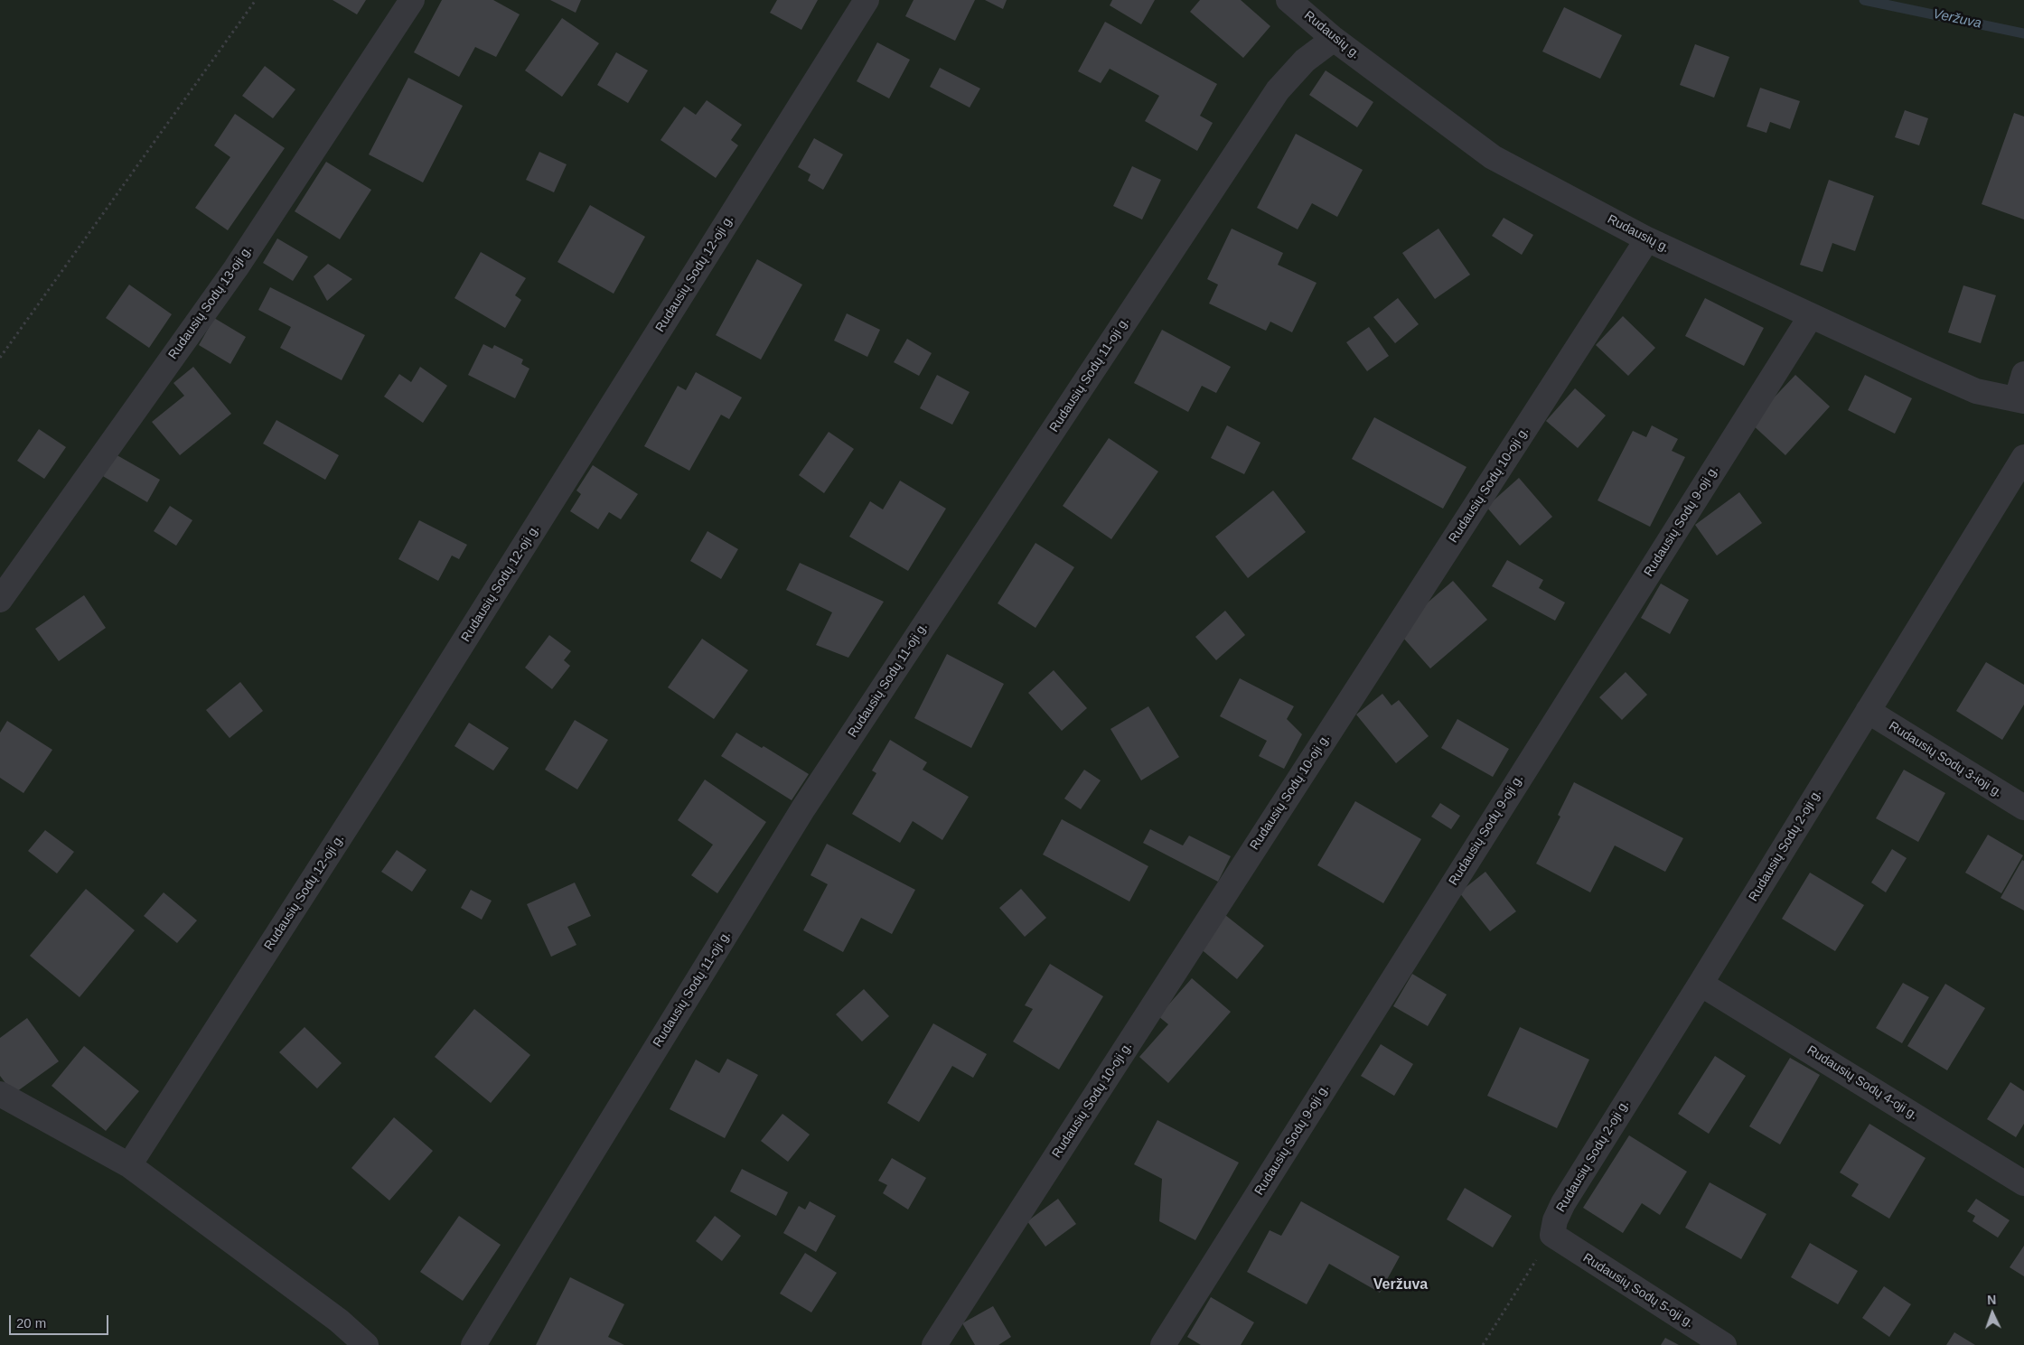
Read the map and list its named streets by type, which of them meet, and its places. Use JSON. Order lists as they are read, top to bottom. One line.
{"streets":{"street":["Rudausių g.","Rudausių Sodų 12-oji g.","Rudausių Sodų 13-oji g.","Rudausių Sodų 11-oji g.","Rudausių Sodų 10-oji g.","Rudausių Sodų 9-oji g.","Rudausių Sodų 3-ioji g.","Rudausių Sodų 2-oji g.","Rudausių Sodų 4-oji g.","Rudausių Sodų 5-oji g."]},"crossings":[["Rudausių g.","Rudausių Sodų 11-oji g."],["Rudausių g.","Rudausių Sodų 10-oji g."],["Rudausių g.","Rudausių Sodų 9-oji g."],["Rudausių Sodų 3-ioji g.","Rudausių Sodų 2-oji g."],["Rudausių Sodų 2-oji g.","Rudausių Sodų 4-oji g."],["Rudausių Sodų 2-oji g.","Rudausių Sodų 5-oji g."]],"districts":["Veržuva"],"water":["Veržuva"],"scale_bar":"20 m","north":"top"}
